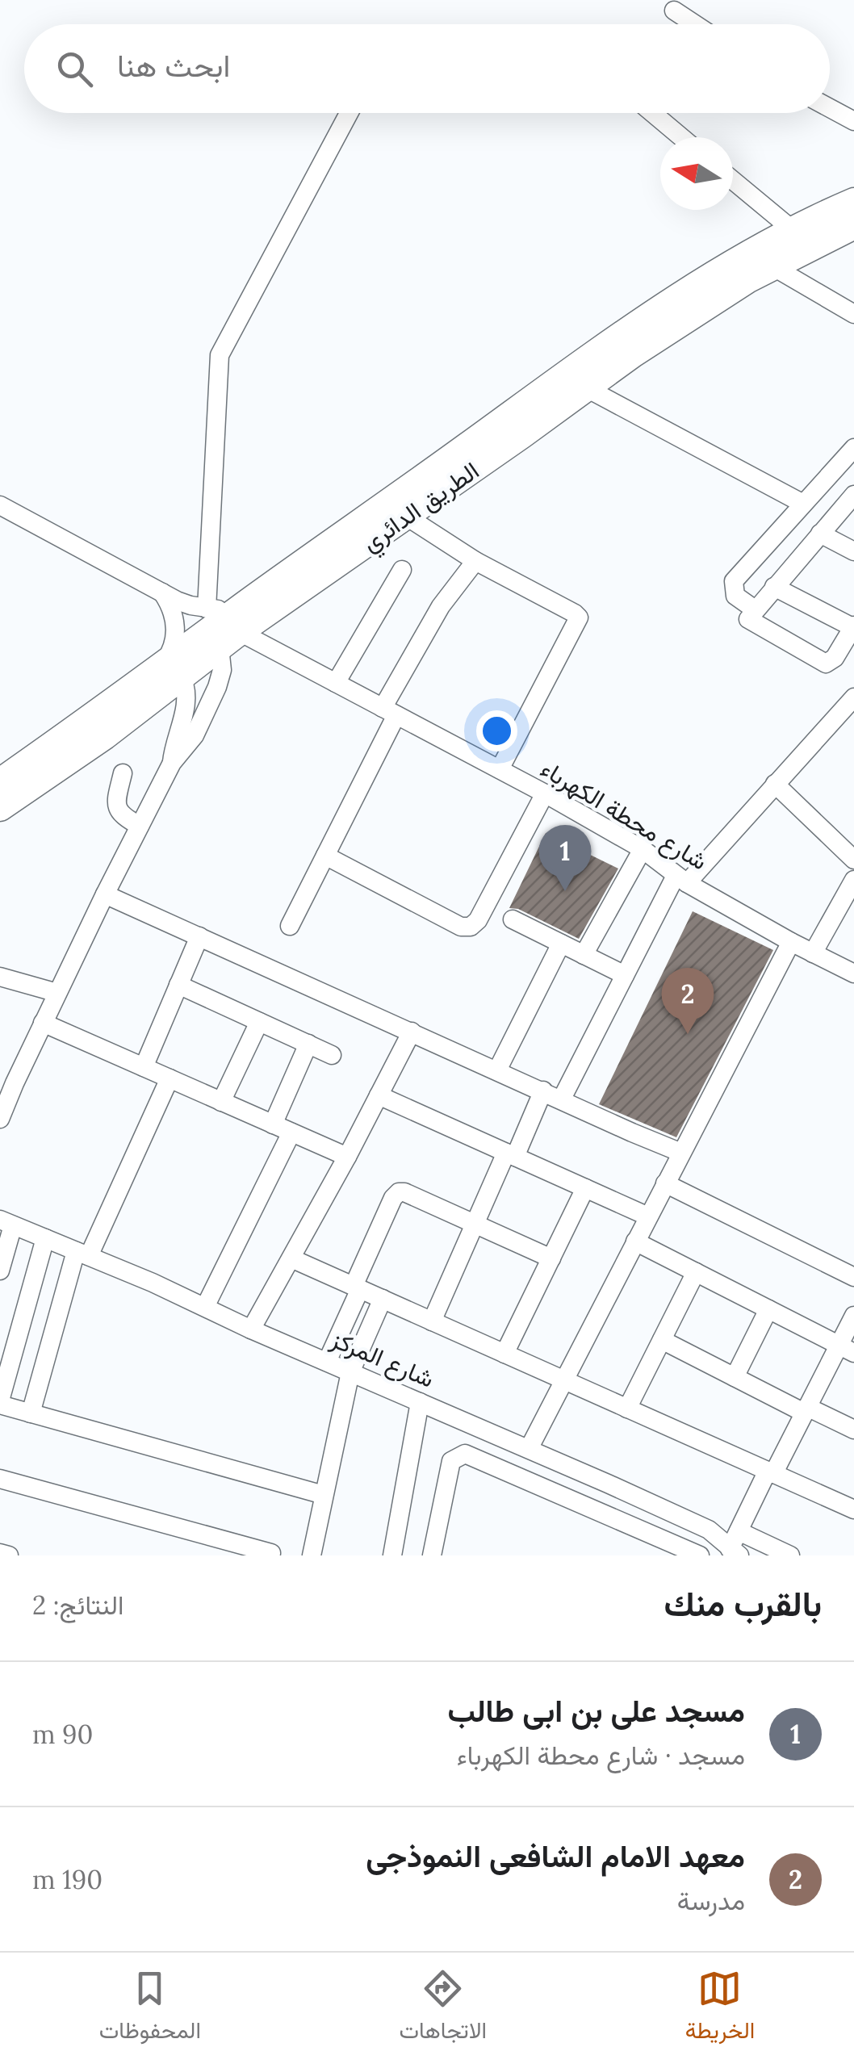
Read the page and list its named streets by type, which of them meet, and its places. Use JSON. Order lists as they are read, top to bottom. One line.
{"streets":{"highway":["الطريق الدائري"],"street":["شارع محطة الكهرباء","شارع المركز"]},"crossings":[["الطريق الدائري","شارع محطة الكهرباء"]],"north":"left","page":{"search":"ابحث هنا","pins":["1","2"],"heading":["بالقرب منك","النتائج: 2"],"list":[{"mark":"1","name":"مسجد على بن ابى طالب","note":"مسجد · شارع محطة الكهرباء","value":"90 m"},{"mark":"2","name":"معهد الامام الشافعى النموذجى","note":"مدرسة","value":"190 m"}],"nav":["الخريطة","الاتجاهات","المحفوظات"]}}
